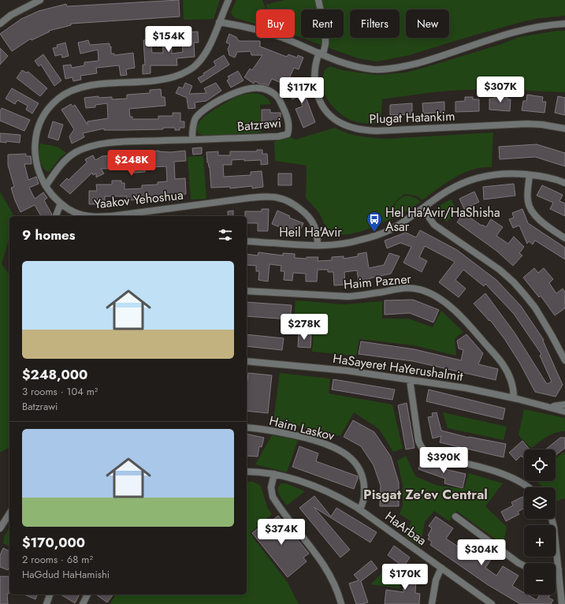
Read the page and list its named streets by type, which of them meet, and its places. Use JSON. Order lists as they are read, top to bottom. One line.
{"streets":{"street":["Plugat Hatankim","Batzrawi","Yaakov Yehoshua","Heil Ha'Avir","Haim Pazner","HaSayeret HaYerushalmit","Haim Laskov","HaArbaa"]},"crossings":[["Batzrawi","Yaakov Yehoshua"],["Yaakov Yehoshua","Heil Ha'Avir"],["Haim Pazner","HaSayeret HaYerushalmit"],["Haim Laskov","HaArbaa"]],"districts":["Pisgat Ze'ev Central"],"places":{"bus stop":["Hel Ha'Avir/HaShisha Asar"]},"page":{"chip":["Buy","Rent","Filters","New"],"price":["$154K","$307K","$117K","$248K","$278K","$390K","$374K","$304K","$170K"],"heading":"9 homes","list":[{"name":"$248,000","note":"3 rooms · 104 m² · Batzrawi"},{"name":"$170,000","note":"2 rooms · 68 m² · HaGdud HaHamishi"}],"map_buttons":["+","−"]}}
